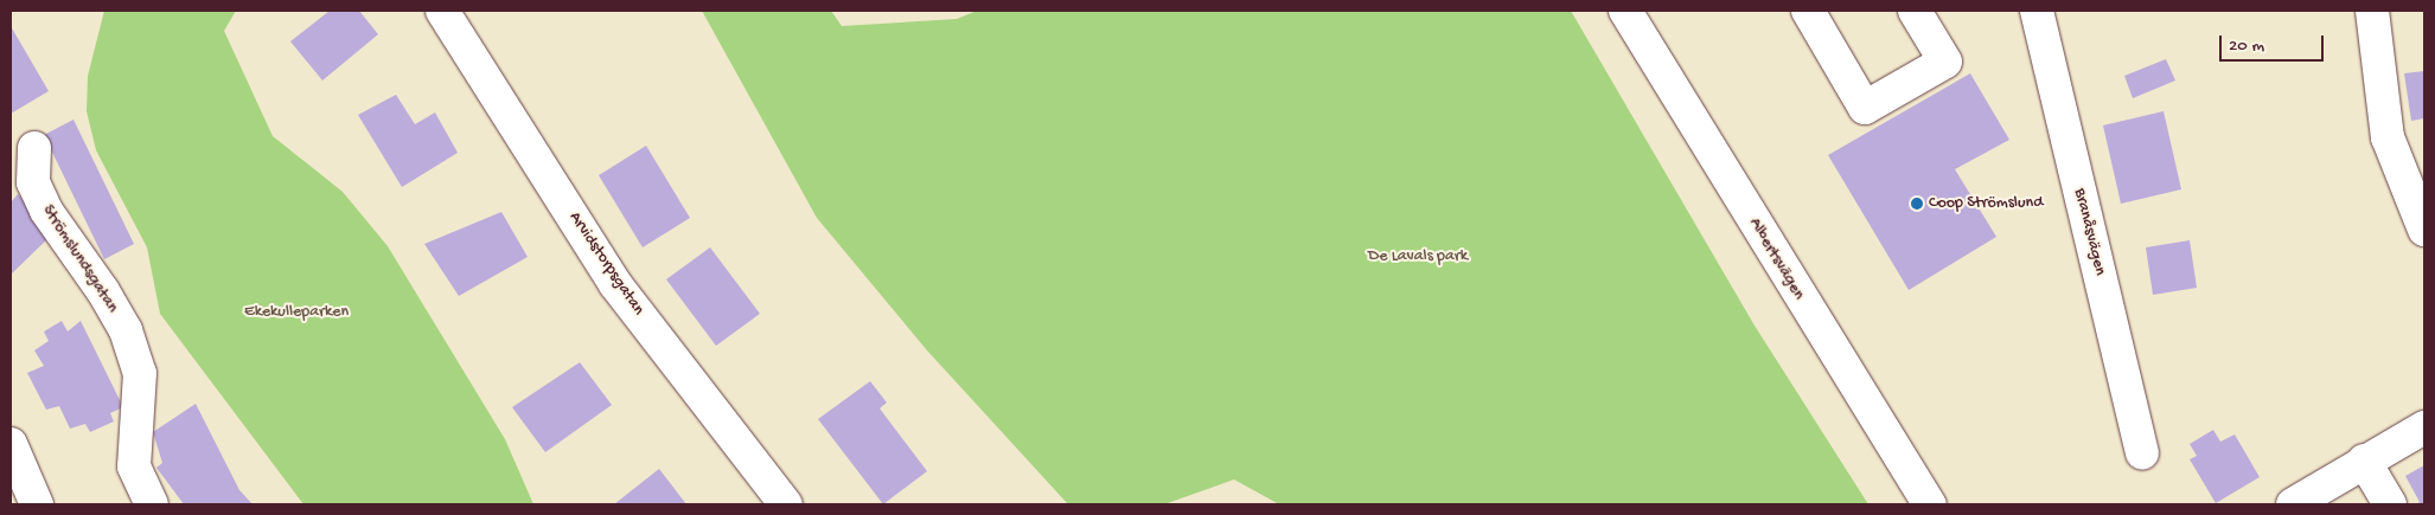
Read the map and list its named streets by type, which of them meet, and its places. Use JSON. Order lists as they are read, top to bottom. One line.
{"streets":{"street":["Branåsvägen","Strömslundsgatan","Albertsvägen","Arvidstorpsgatan"]},"parks":["De Lavals park","Ekekulleparken"],"places":["Coop Strömslund"],"scale_bar":"20 m"}
